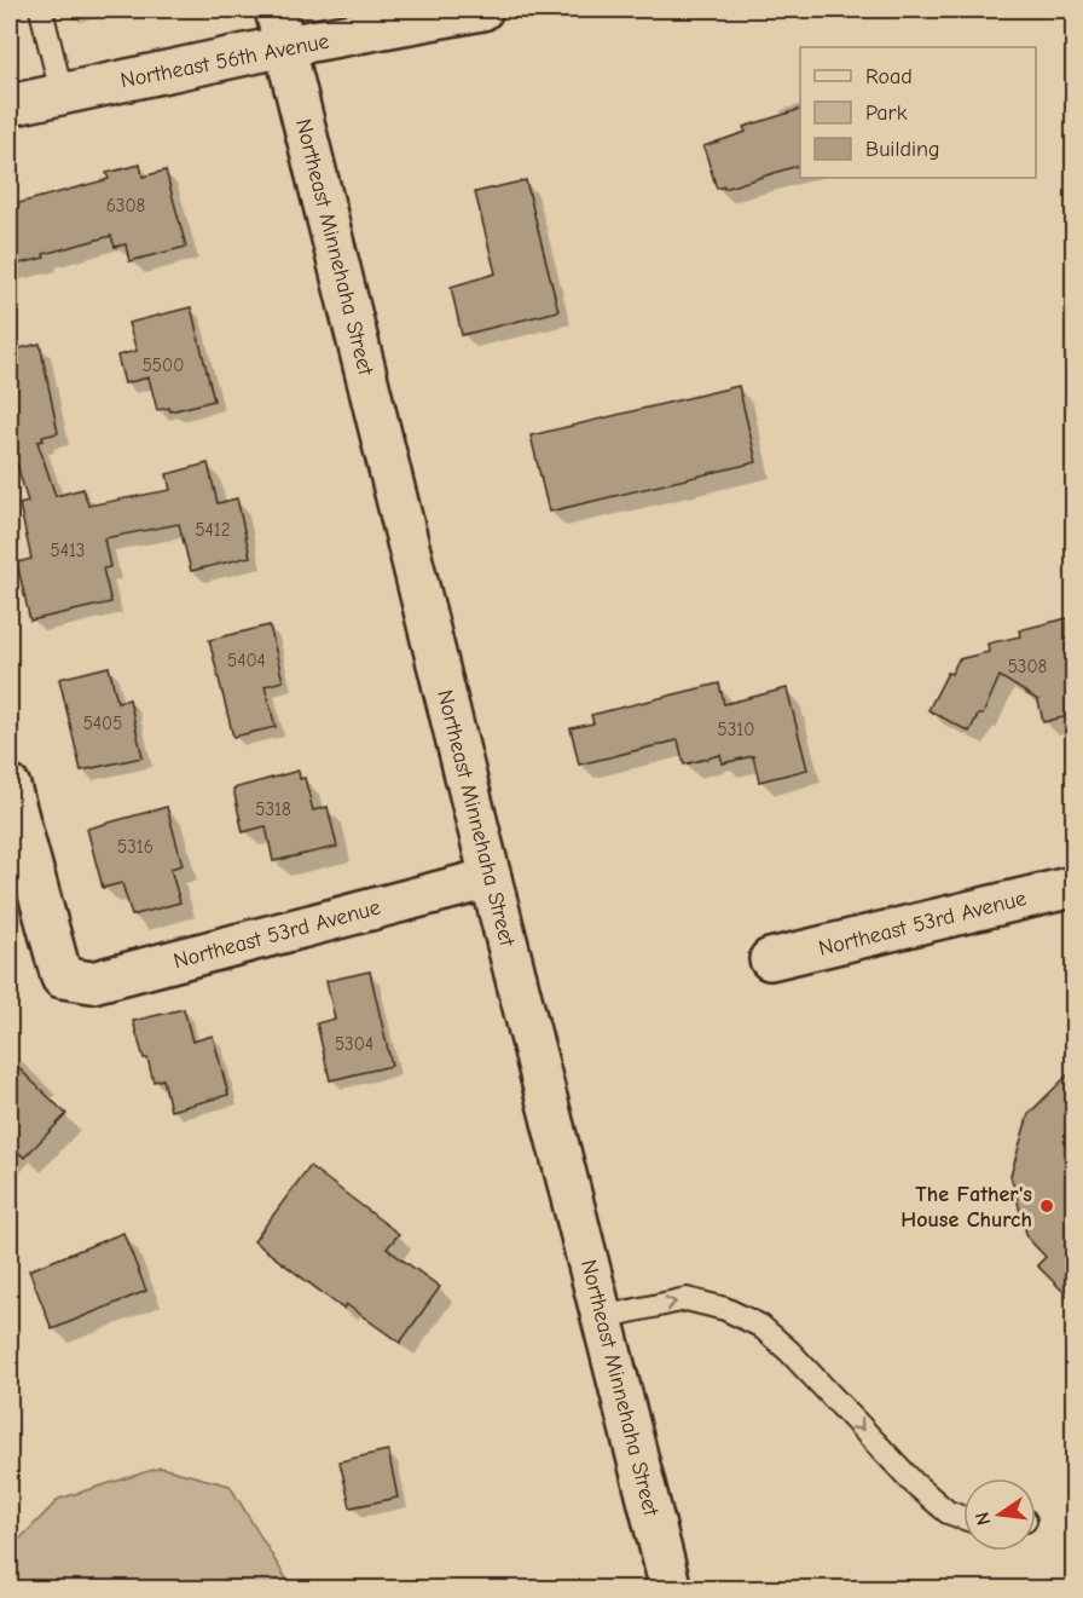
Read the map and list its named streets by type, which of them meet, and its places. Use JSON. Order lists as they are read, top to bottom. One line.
{"streets":{"main road":["Northeast 56th Avenue","Northeast Minnehaha Street","Northeast 53rd Avenue"]},"crossings":[["Northeast 56th Avenue","Northeast Minnehaha Street"],["Northeast Minnehaha Street","Northeast 53rd Avenue"]],"places":["The Father's House Church"],"house_numbers":["6308","5500","5412","5413","5404","5308","5405","5310","5318","5316","5304"],"legend":["Road","Park","Building"],"north":"left"}
